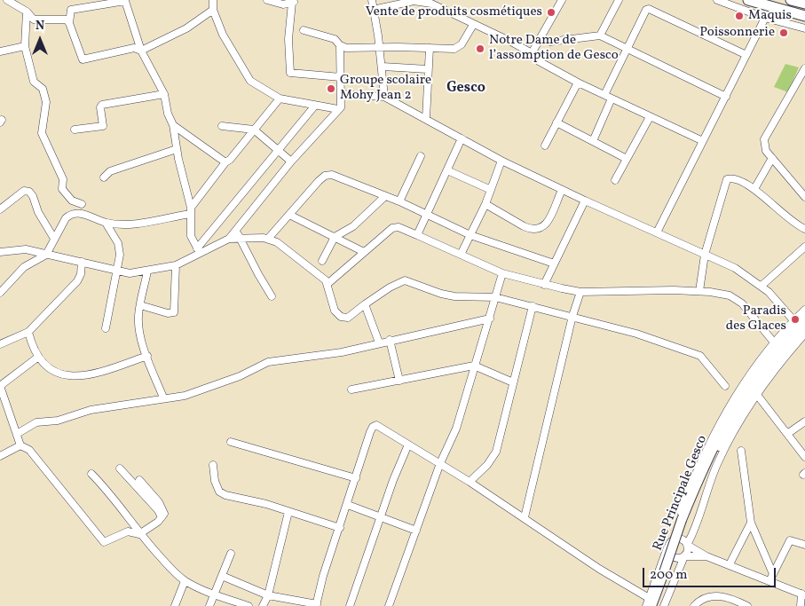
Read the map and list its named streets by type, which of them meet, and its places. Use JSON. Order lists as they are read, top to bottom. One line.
{"streets":{"main road":["Rue Principale Gesco"]},"districts":["Gesco"],"places":["Vente de produits cosmétiques","Maquis","Poissonnerie","Notre Dame de l’assomption de Gesco","Groupe scolaire Mohy Jean 2","Paradis des Glaces"],"scale_bar":"200 m","north":"top"}
